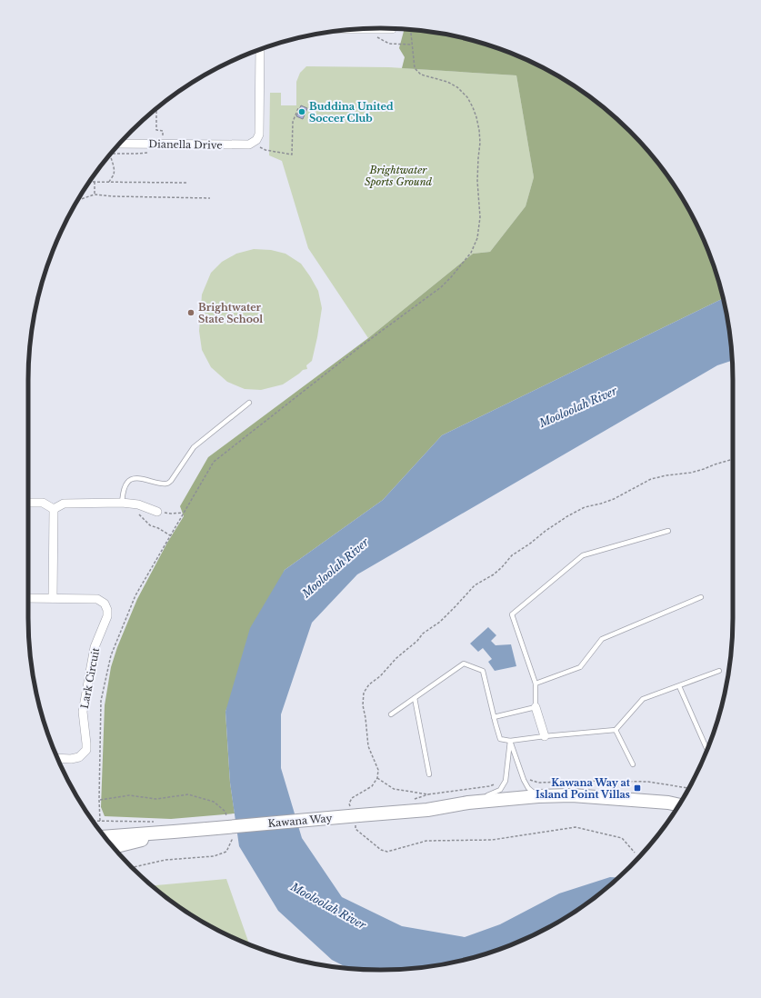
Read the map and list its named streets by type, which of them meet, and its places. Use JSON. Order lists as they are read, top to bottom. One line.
{"streets":{"main road":["Kawana Way"],"street":["Dianella Drive","Lark Circuit"]},"water":["Mooloolah River"],"parks":["Brightwater Sports Ground"],"places":{"other":["Buddina United Soccer Club","Brightwater State School"],"transit":["Kawana Way at Island Point Villas"]}}
